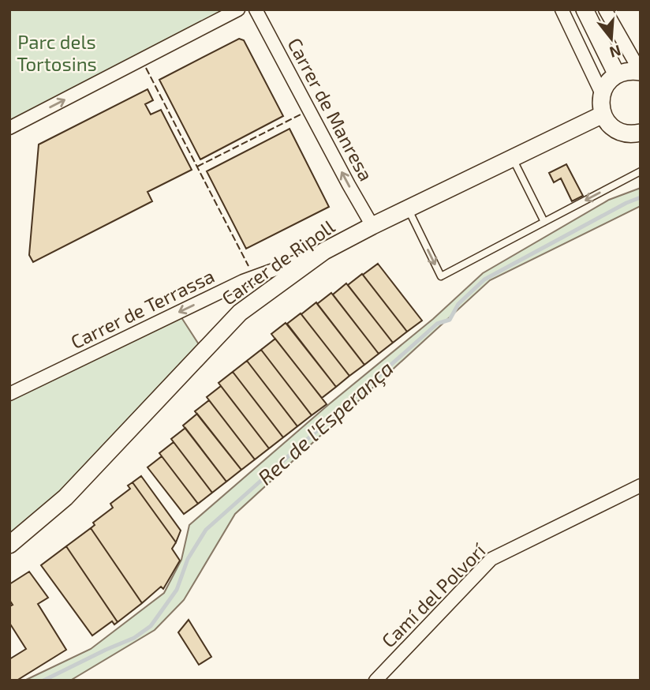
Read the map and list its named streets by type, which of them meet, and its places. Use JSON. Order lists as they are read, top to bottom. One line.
{"streets":{"street":["Carrer de Manresa","Carrer de Ripoll","Carrer de Terrassa","Camí del Polvorí"]},"crossings":[["Carrer de Manresa","Carrer de Ripoll"],["Carrer de Ripoll","Carrer de Terrassa"]],"one_way":["Carrer de Manresa","Carrer de Terrassa"],"water":["Rec de l'Esperança"],"parks":["Parc dels Tortosins"],"north":"bottom"}
